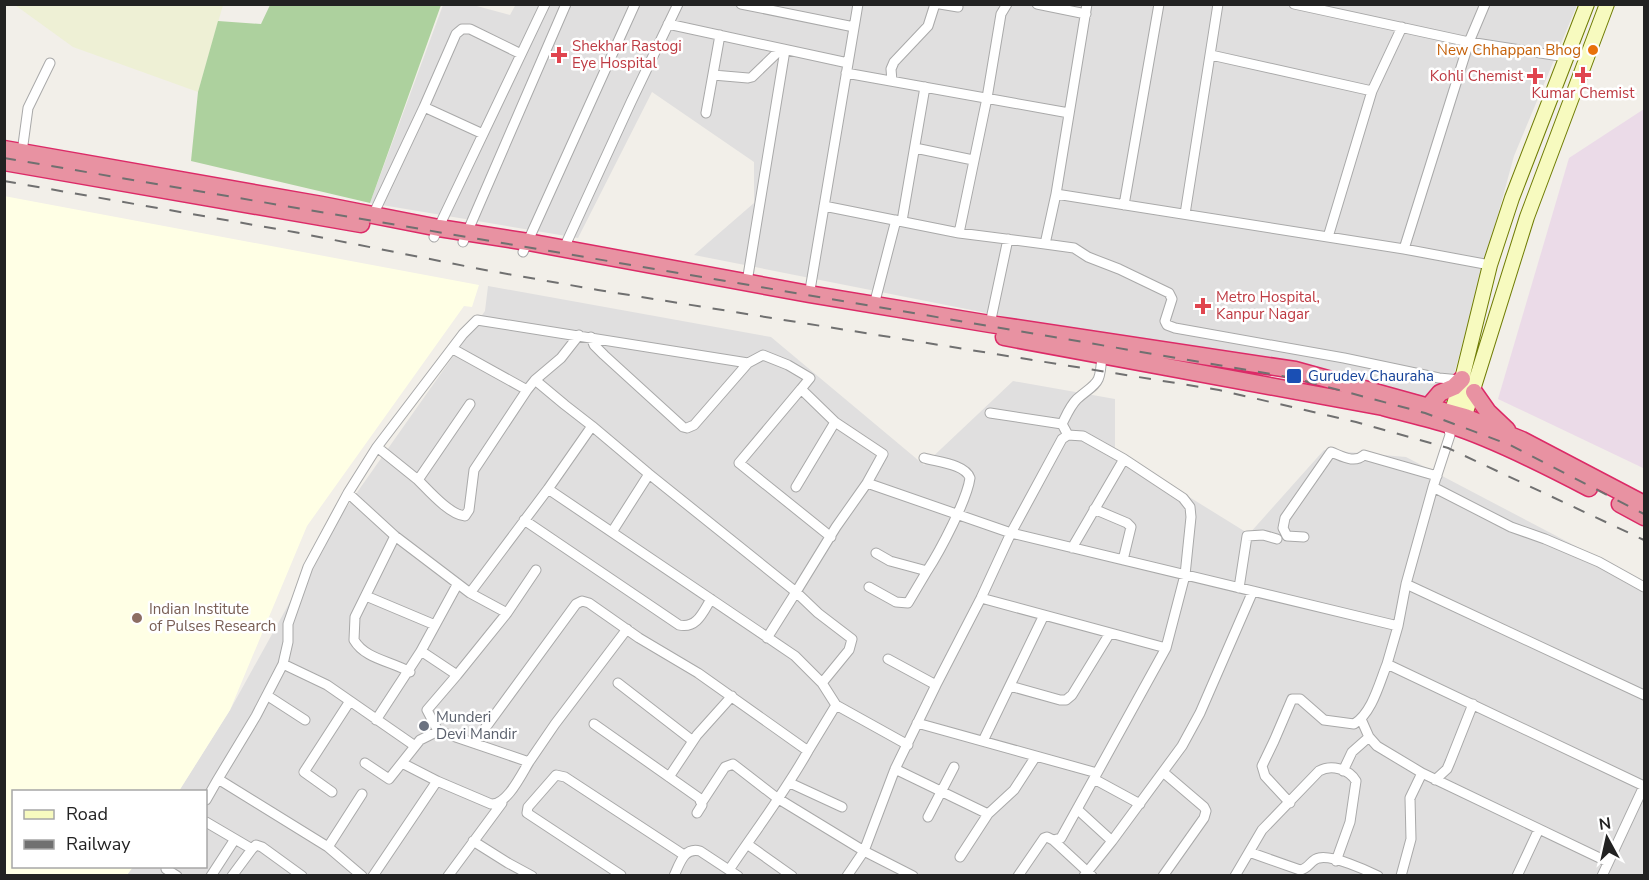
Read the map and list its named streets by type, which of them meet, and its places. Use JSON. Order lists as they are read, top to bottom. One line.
{"places":{"other":["New Chhappan Bhog","Indian Institute of Pulses Research","Munderi Devi Mandir"],"health":["Shekhar Rastogi Eye Hospital","Kumar Chemist","Kohli Chemist","Metro Hospital, Kanpur Nagar"],"transit":["Gurudev Chauraha"]},"legend":["Road","Railway"],"north":"top"}
